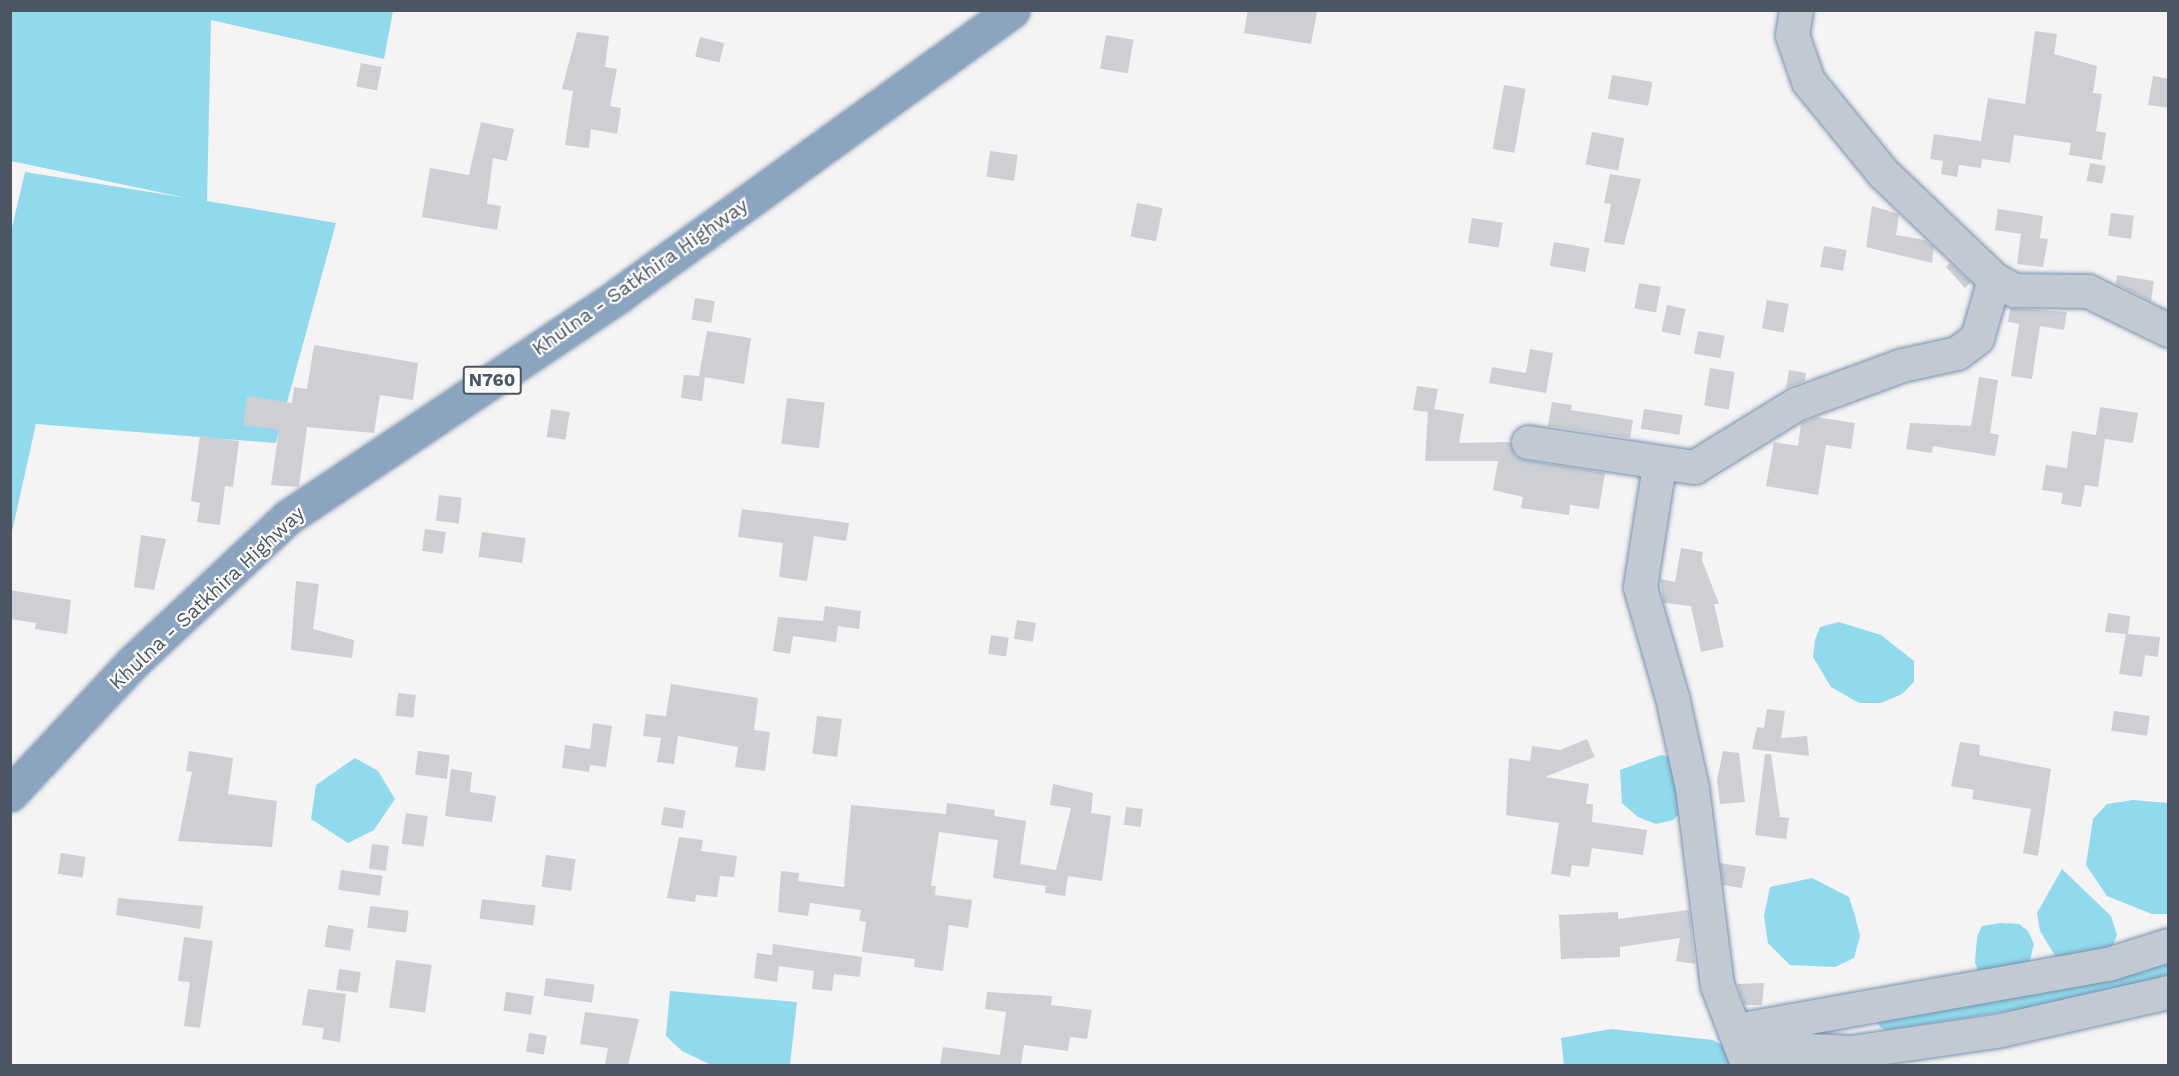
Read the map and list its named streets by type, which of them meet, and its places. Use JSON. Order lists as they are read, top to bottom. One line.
{"streets":{"highway":["Khulna - Satkhira Highway","N760"]}}
